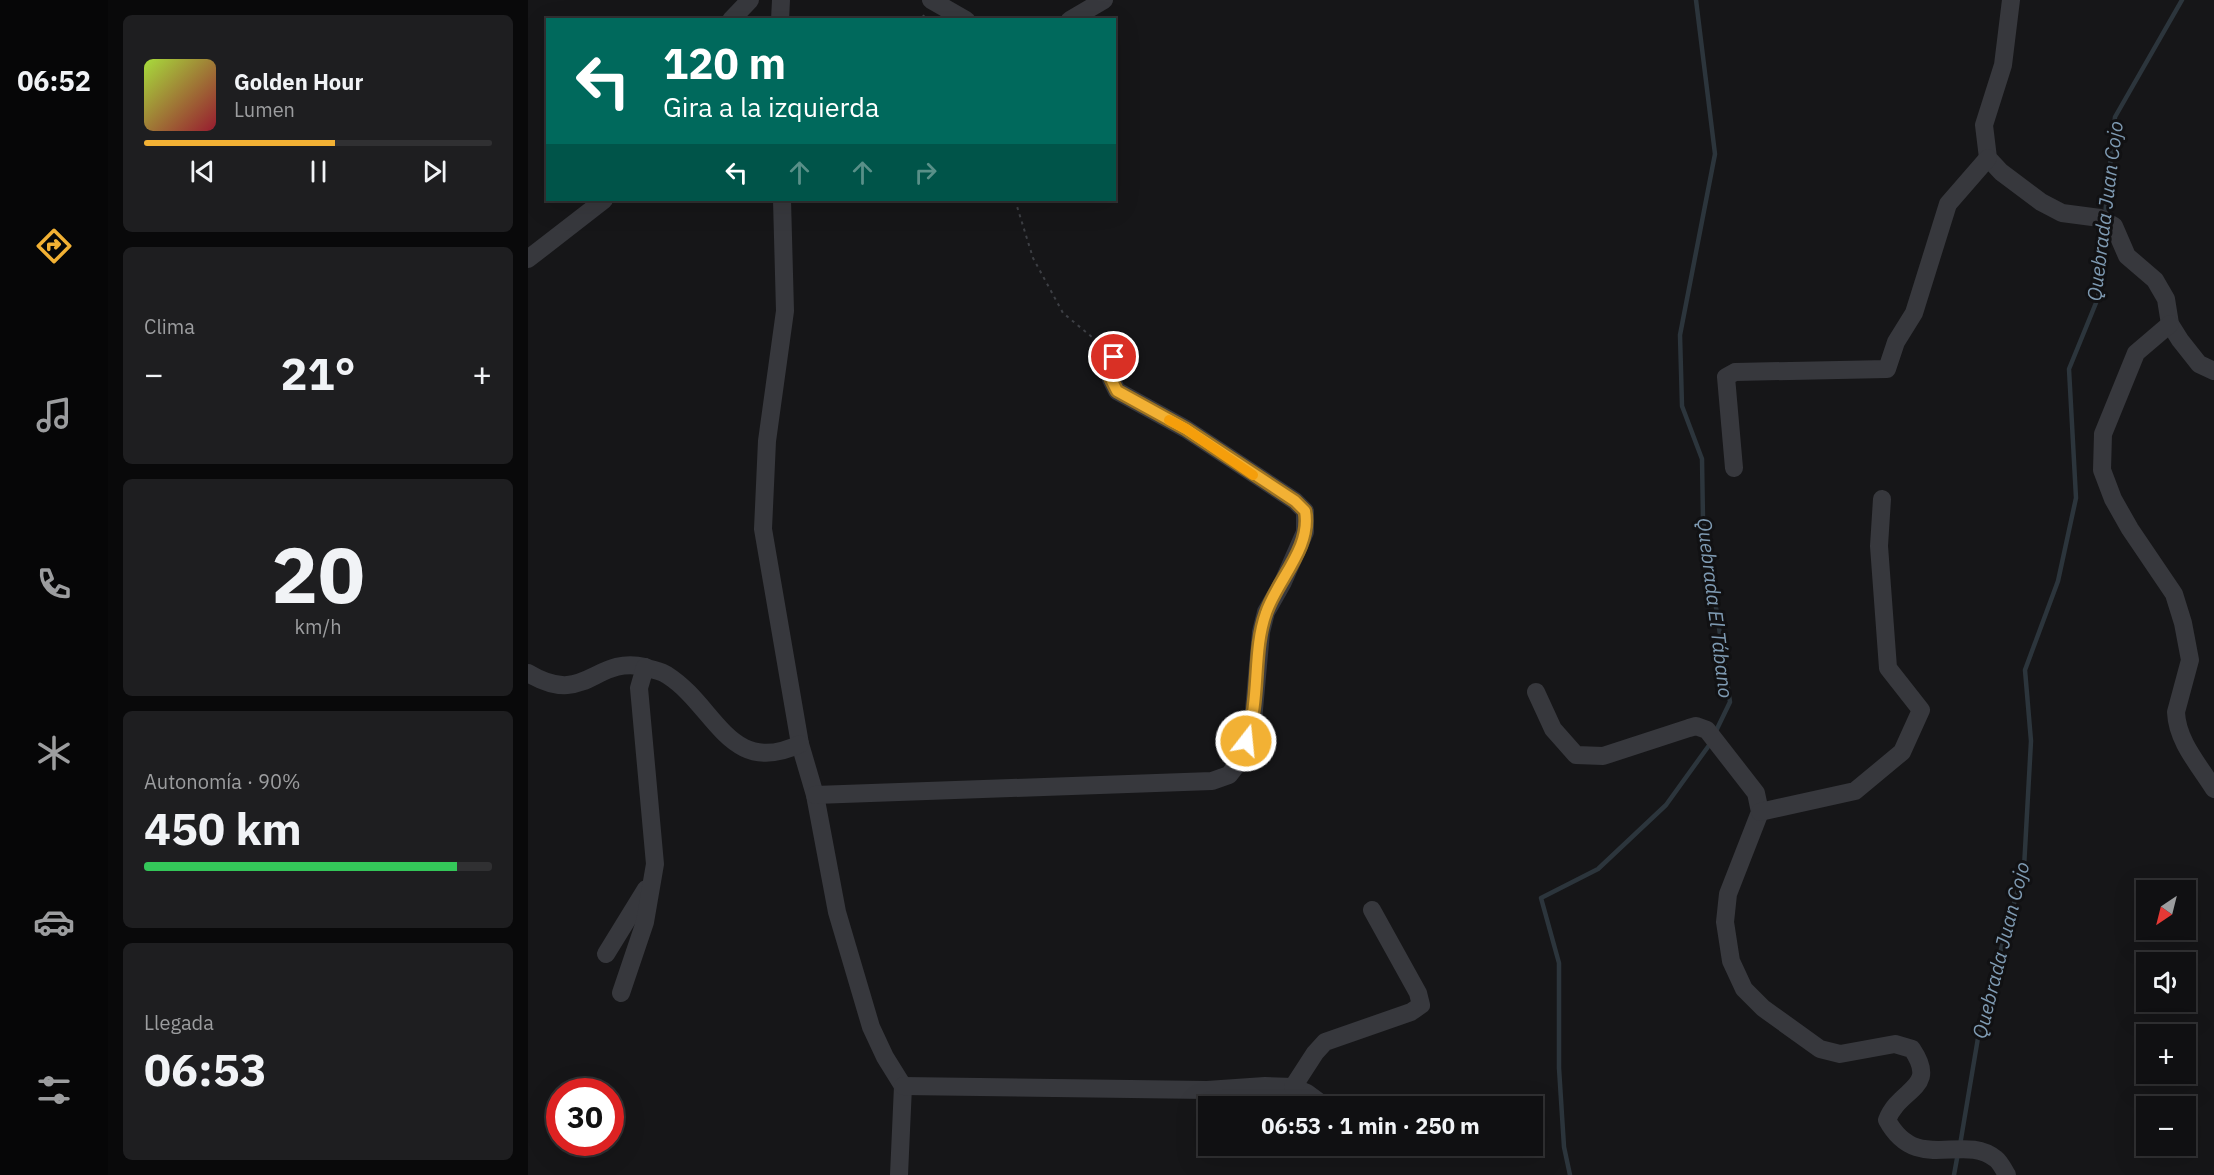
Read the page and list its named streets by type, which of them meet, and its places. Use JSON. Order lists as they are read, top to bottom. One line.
{"water":["Quebrada Juan Cojo","Quebrada El Tábano"],"north":"bottom left","page":{"tabs":"06:52","turn":["120 m","Gira a la izquierda"],"song":["Golden Hour","Lumen"],"tile":["Clima",["20","km/h"],["Autonomía · 90%","450 km"],["Llegada","06:53"]],"heat":["−","21°","+"],"map_buttons":["+","−"],"limit":"30","trip":"06:53 · 1 min · 250 m"}}
